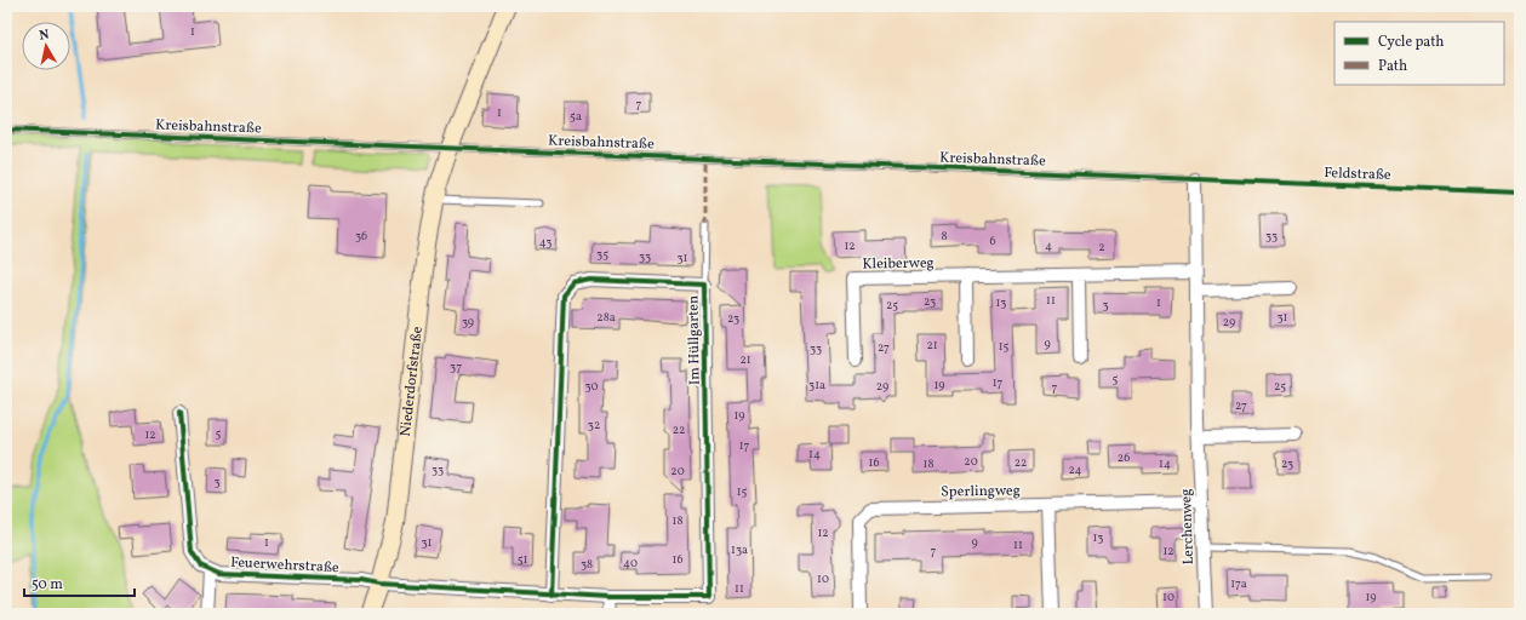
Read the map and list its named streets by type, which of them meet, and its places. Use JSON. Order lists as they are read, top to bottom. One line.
{"streets":{"main road":["Niederdorfstraße"],"street":["Kleiberweg","Im Hüllgarten","Sperlingweg","Lerchenweg","Feuerwehrstraße"],"lane":["Kreisbahnstraße"],"cycle path":["Feldstraße"]},"crossings":[["Kreisbahnstraße","Niederdorfstraße"],["Kreisbahnstraße","Lerchenweg"],["Kleiberweg","Lerchenweg"],["Im Hüllgarten","Niederdorfstraße"],["Im Hüllgarten","Feuerwehrstraße"],["Niederdorfstraße","Feuerwehrstraße"],["Sperlingweg","Lerchenweg"]],"house_numbers":["1","7","1","5a","36","8","33","6","43","12","4","2","35","33","31","11","23","13","1","25","3","28a","31","23","39","29","9","21","15","27","33","21","37","5","17","31a","19","30","29","25","7","27","19","32","22","5","12","17","14","26","20","16","22","18","14","23","33","24","20","3","15","18","12","13","1","31","9","11","13a","7","12","51","16","40","38","10","17a","11","10","19"],"legend":["Cycle path","Path"],"scale_bar":"50 m","north":"top"}
